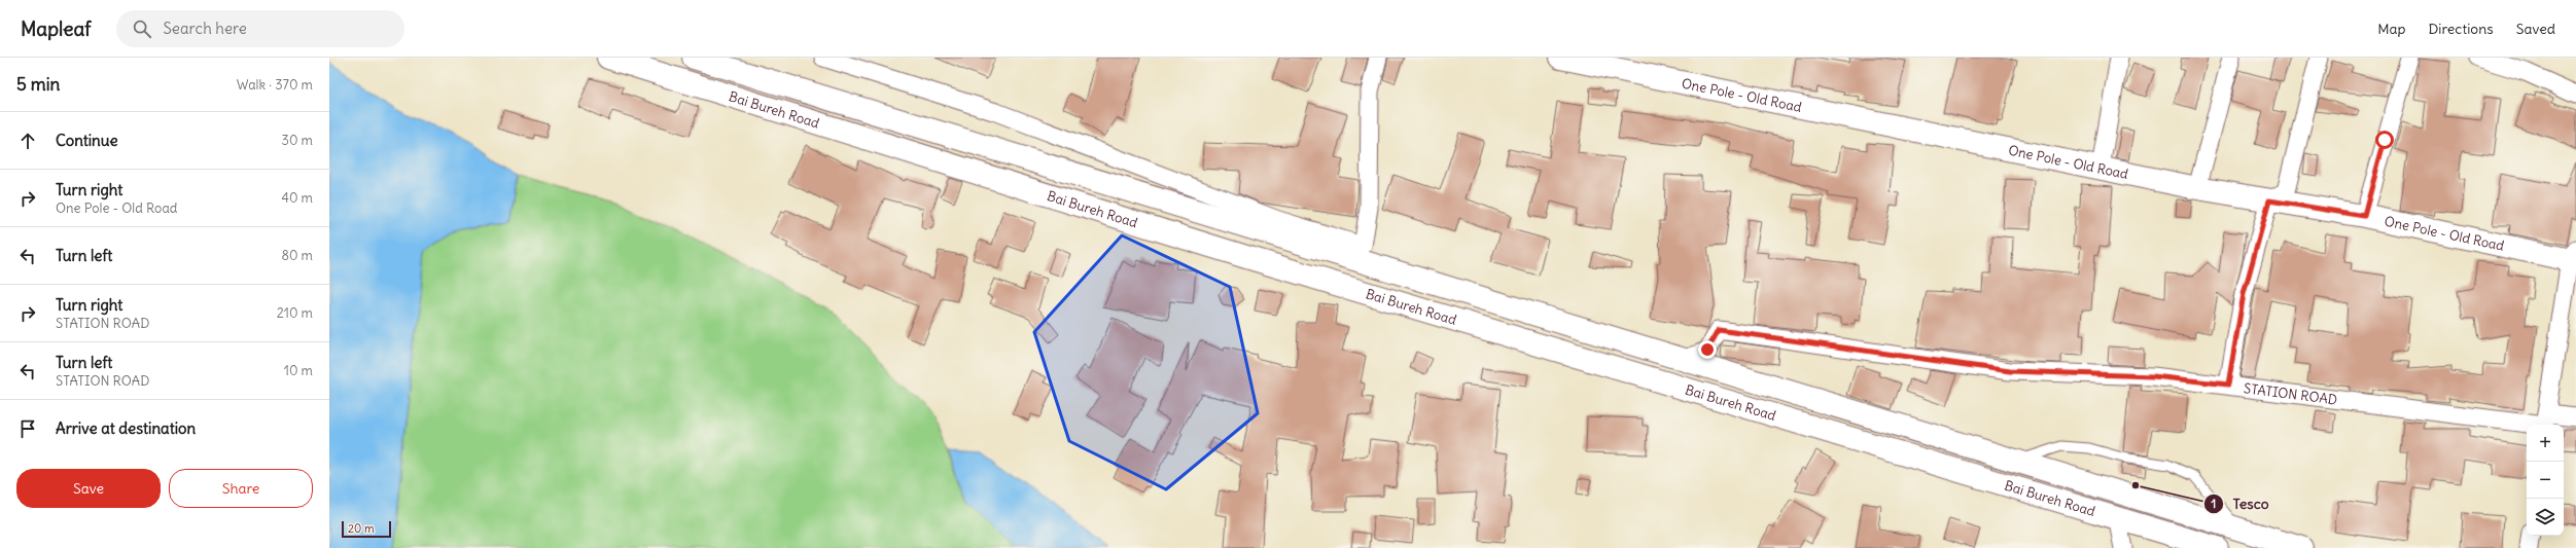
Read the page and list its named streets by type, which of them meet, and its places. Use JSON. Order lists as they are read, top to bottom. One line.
{"streets":{"main road":["One Pole - Old Road","Bai Bureh Road"],"street":["STATION ROAD"]},"crossings":[["Bai Bureh Road","STATION ROAD"]],"places":["Tesco"],"scale_bar":"20 m","page":{"header":"Mapleaf","search":"Search here","nav":["Map","Directions","Saved"],"heading":["5 min","Walk · 370 m"],"list":[["Continue","30 m"],["Turn right","One Pole - Old Road","40 m"],["Turn left","80 m"],["Turn right","STATION ROAD","210 m"],["Turn left","STATION ROAD","10 m"],"Arrive at destination"],"map_buttons":["+","−"],"buttons":["Save","Share"],"scale":"20 m"}}
